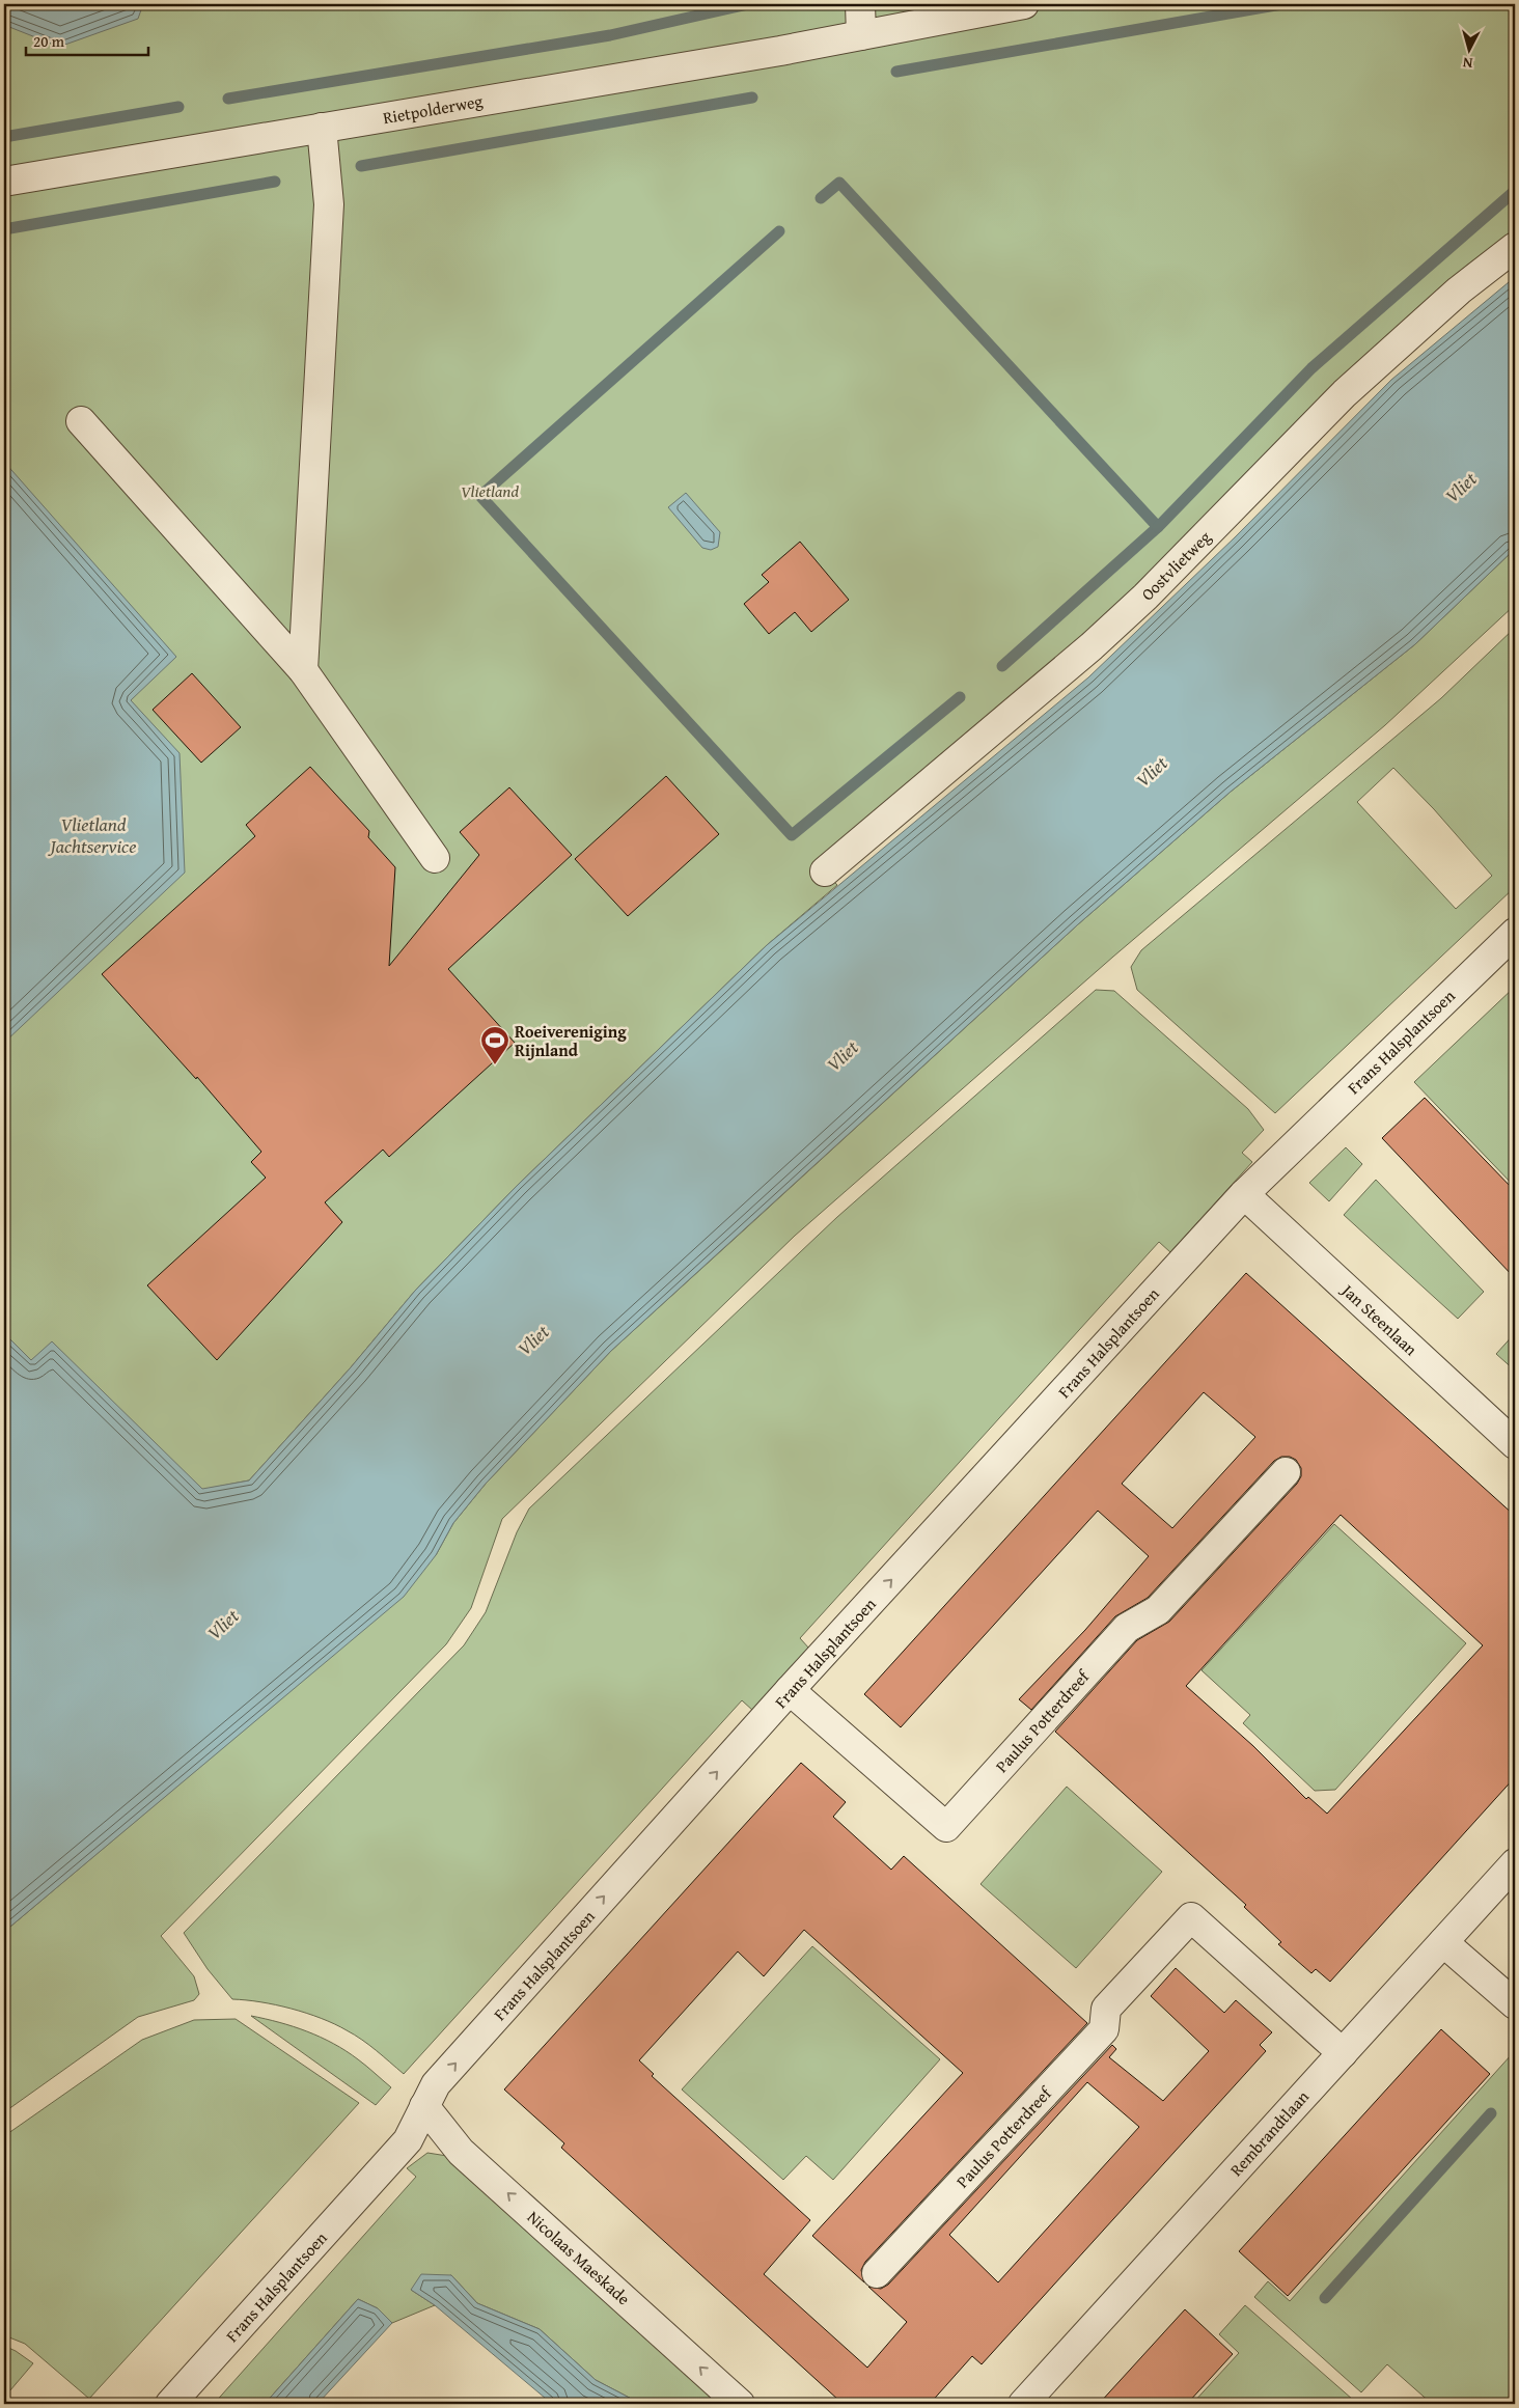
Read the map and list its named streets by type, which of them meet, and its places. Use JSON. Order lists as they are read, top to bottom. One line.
{"streets":{"street":["Rietpolderweg","Oostvlietweg","Frans Halsplantsoen","Jan Steenlaan","Paulus Potterdreef","Rembrandtlaan","Nicolaas Maeskade"]},"crossings":[["Frans Halsplantsoen","Jan Steenlaan"],["Frans Halsplantsoen","Paulus Potterdreef"],["Frans Halsplantsoen","Nicolaas Maeskade"],["Paulus Potterdreef","Rembrandtlaan"]],"one_way":["Frans Halsplantsoen","Nicolaas Maeskade"],"water":["Vliet","Vlietland Jachtservice"],"parks":["Vlietland"],"places":{"sports":["Roeivereniging Rijnland"]},"scale_bar":"20 m","north":"bottom"}
